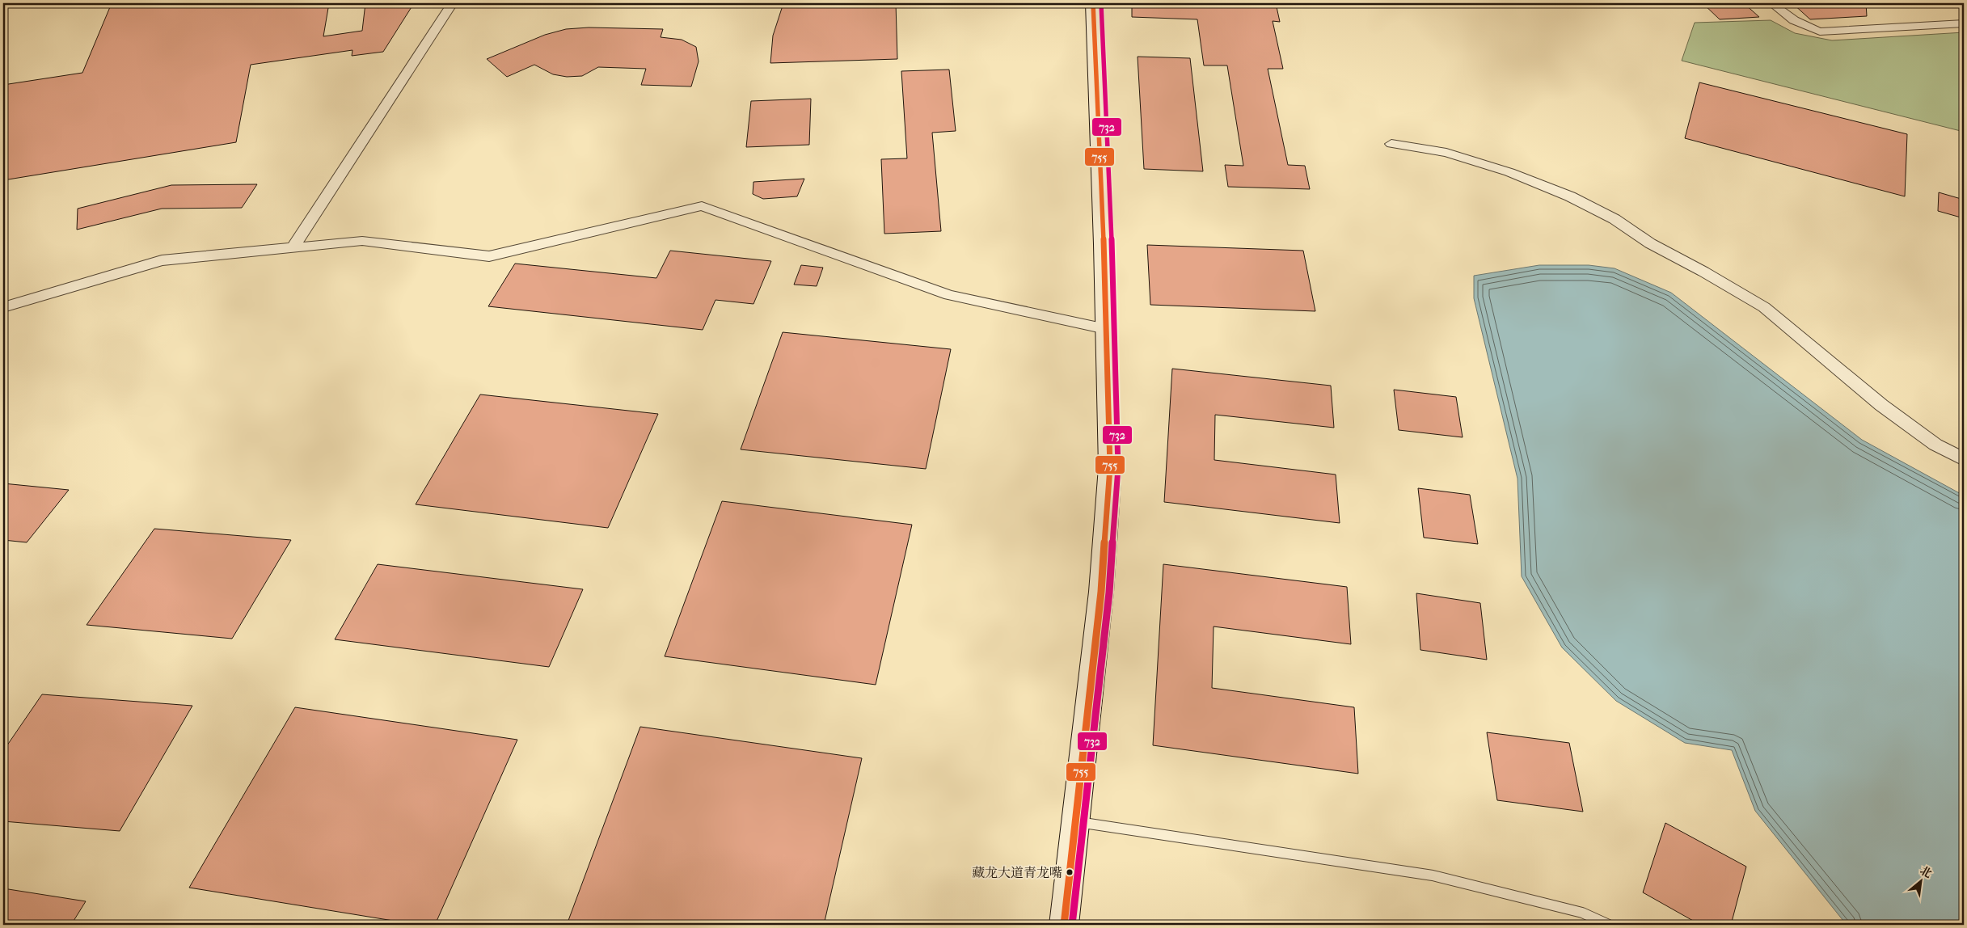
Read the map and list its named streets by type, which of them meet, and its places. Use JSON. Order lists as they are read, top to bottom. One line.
{"places":["藏龙大道青龙嘴"],"lines":["transit line 755","transit line 732"],"north":"top right"}
